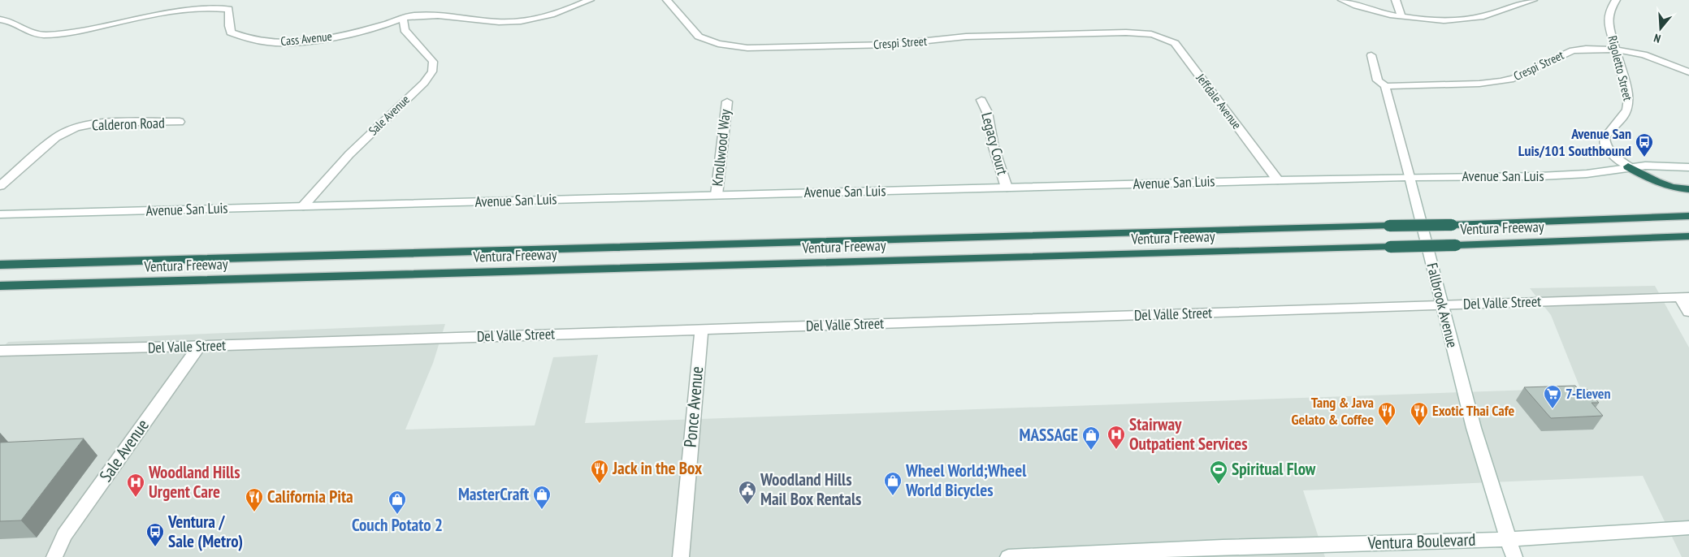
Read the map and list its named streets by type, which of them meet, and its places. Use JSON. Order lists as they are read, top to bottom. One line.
{"streets":{"highway":["Ventura Freeway"],"street":["Cass Avenue","Crespi Street","Rigoletto Street","Jeffdale Avenue","Sale Avenue","Calderon Road","Legacy Court","Knollwood Way","Avenue San Luis","Del Valle Street","Fallbrook Avenue","Ponce Avenue","Ventura Boulevard"]},"crossings":[["Cass Avenue","Sale Avenue"],["Crespi Street","Rigoletto Street"],["Crespi Street","Jeffdale Avenue"],["Crespi Street","Fallbrook Avenue"],["Rigoletto Street","Avenue San Luis"],["Jeffdale Avenue","Avenue San Luis"],["Sale Avenue","Avenue San Luis"],["Sale Avenue","Del Valle Street"],["Legacy Court","Avenue San Luis"],["Knollwood Way","Avenue San Luis"],["Avenue San Luis","Fallbrook Avenue"],["Del Valle Street","Fallbrook Avenue"],["Del Valle Street","Ponce Avenue"],["Fallbrook Avenue","Ventura Boulevard"]],"places":{"bus stop":["Avenue San Luis/101 Southbound","Ventura / Sale (Metro)"],"supermarket":["7-Eleven"],"restaurant":["Tang & Java Gelato & Coffee","Exotic Thai Cafe","Jack in the Box","California Pita"],"hospital":["Stairway Outpatient Services","Woodland Hills Urgent Care"],"shop":["MASSAGE","Wheel World;Wheel World Bicycles","MasterCraft","Couch Potato 2"],"sports":["Spiritual Flow"],"public building":["Woodland Hills Mail Box Rentals"]},"north":"bottom"}
